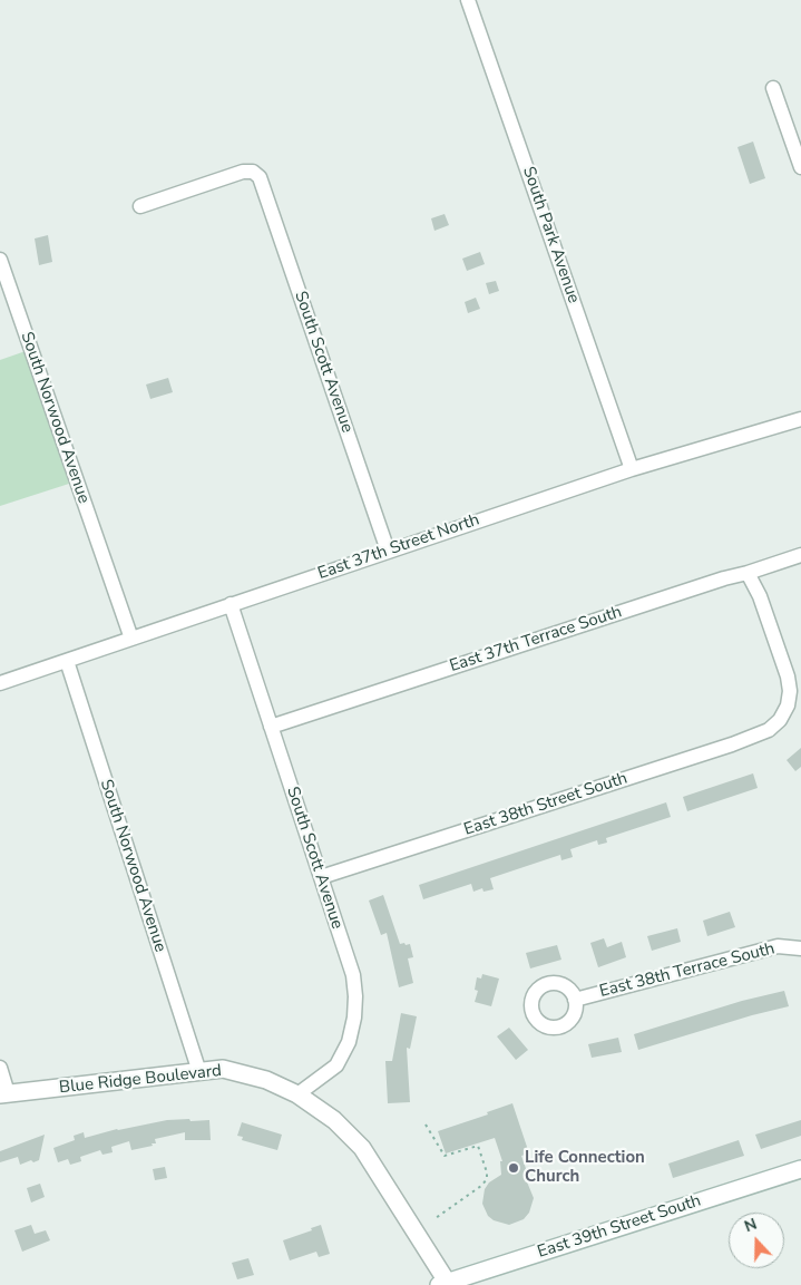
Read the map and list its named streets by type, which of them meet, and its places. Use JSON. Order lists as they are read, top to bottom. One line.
{"streets":{"street":["South Park Avenue","South Scott Avenue","South Norwood Avenue","East 37th Street North","East 37th Terrace South","East 38th Street South","East 38th Terrace South","Blue Ridge Boulevard","East 39th Street South"]},"crossings":[["South Park Avenue","East 37th Street North"],["South Scott Avenue","East 37th Street North"],["South Scott Avenue","East 37th Terrace South"],["South Scott Avenue","East 38th Street South"],["South Scott Avenue","Blue Ridge Boulevard"],["South Norwood Avenue","East 37th Street North"],["South Norwood Avenue","Blue Ridge Boulevard"],["East 37th Terrace South","East 38th Street South"],["Blue Ridge Boulevard","East 39th Street South"]],"places":["Life Connection Church"],"north":"top"}
